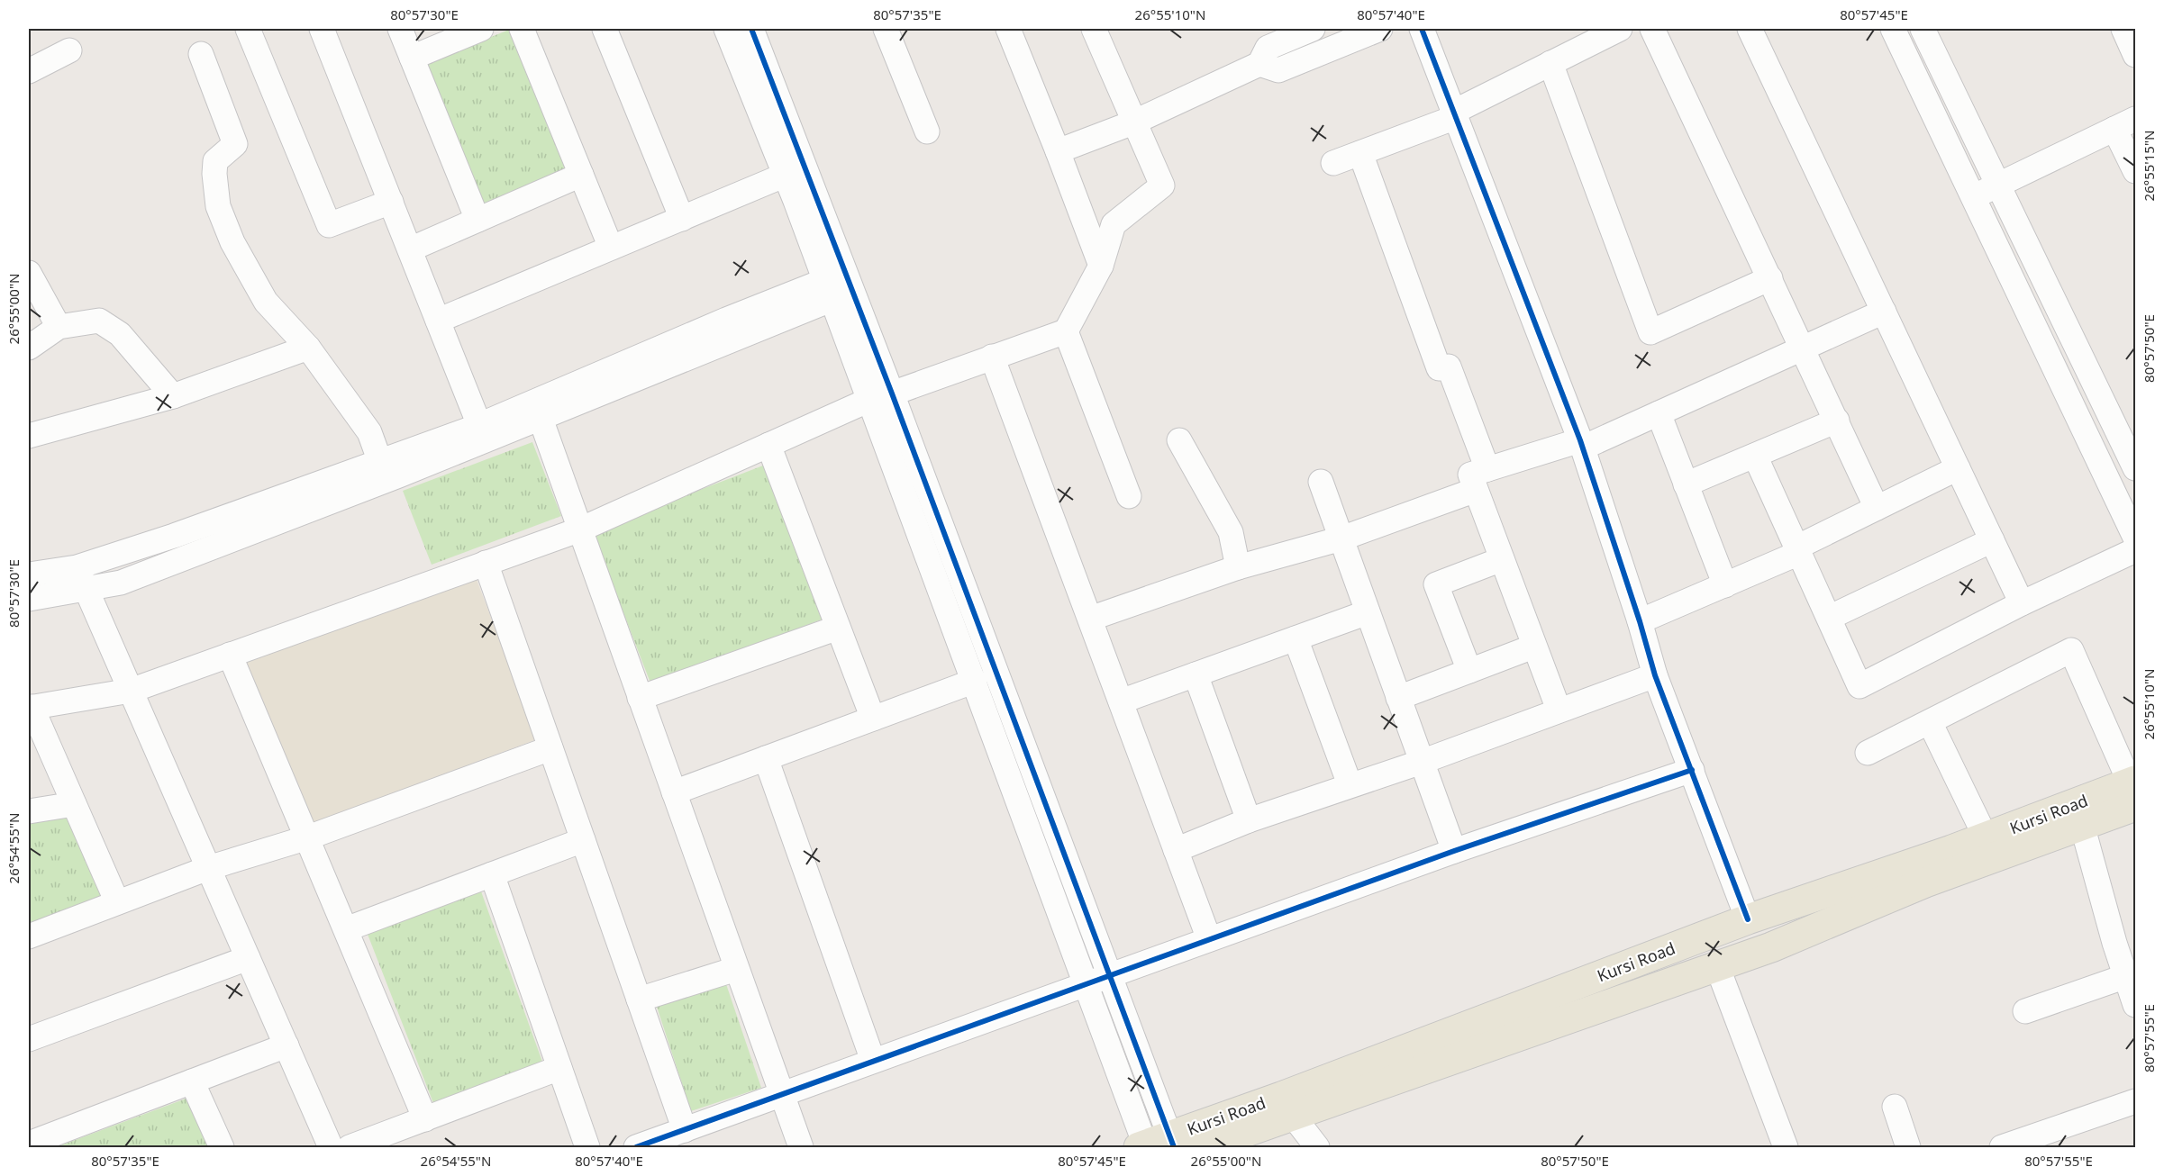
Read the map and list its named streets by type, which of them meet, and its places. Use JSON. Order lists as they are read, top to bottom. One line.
{"streets":{"main road":["Kursi Road"]},"coordinates":["80°57'30\"E","80°57'35\"E","26°55'10\"N","80°57'40\"E","80°57'45\"E","26°55'15\"N","26°55'00\"N","80°57'50\"E","26°54'55\"N","80°57'55\"E"]}
